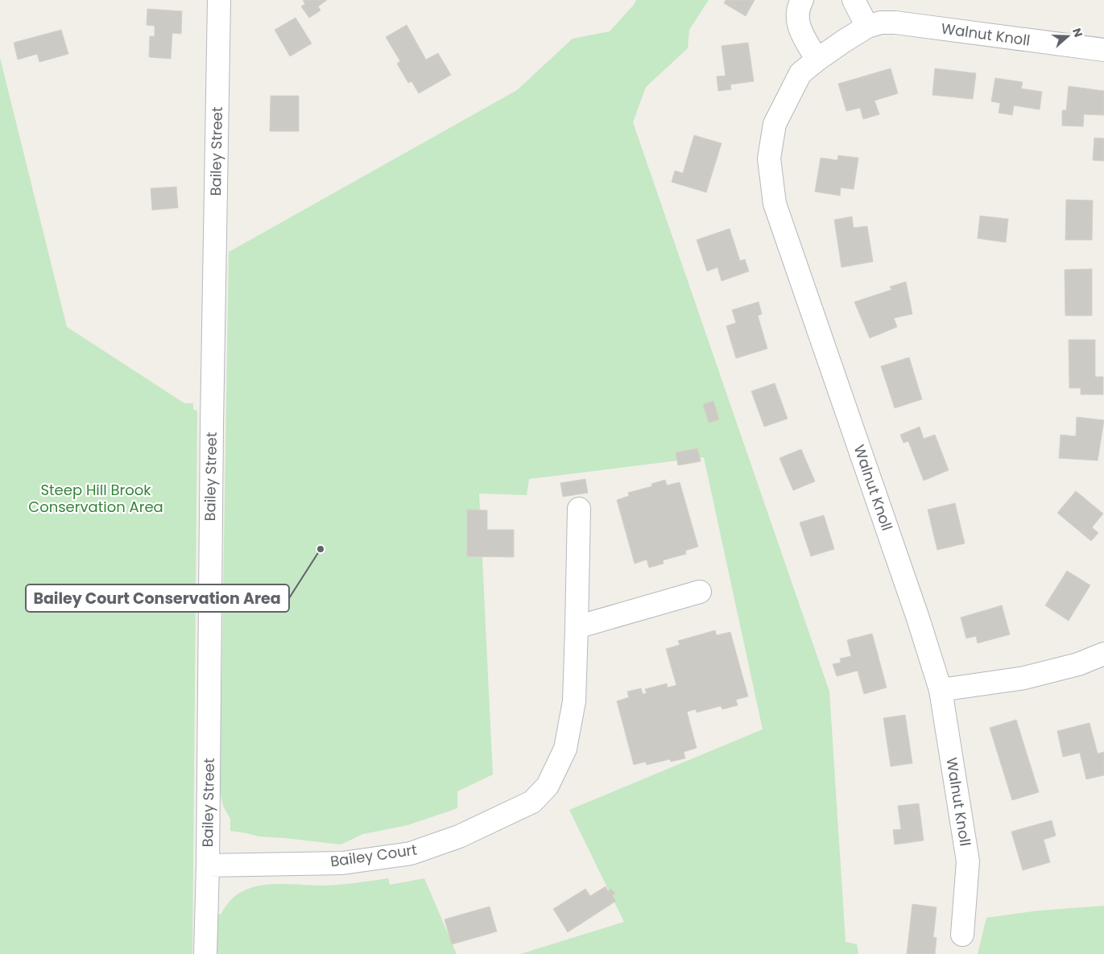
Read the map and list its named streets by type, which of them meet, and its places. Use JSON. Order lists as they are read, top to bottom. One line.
{"streets":{"street":["Walnut Knoll","Bailey Street","Bailey Court"]},"crossings":[["Bailey Street","Bailey Court"]],"parks":["Steep Hill Brook Conservation Area"],"places":["Bailey Court Conservation Area"],"north":"right"}
